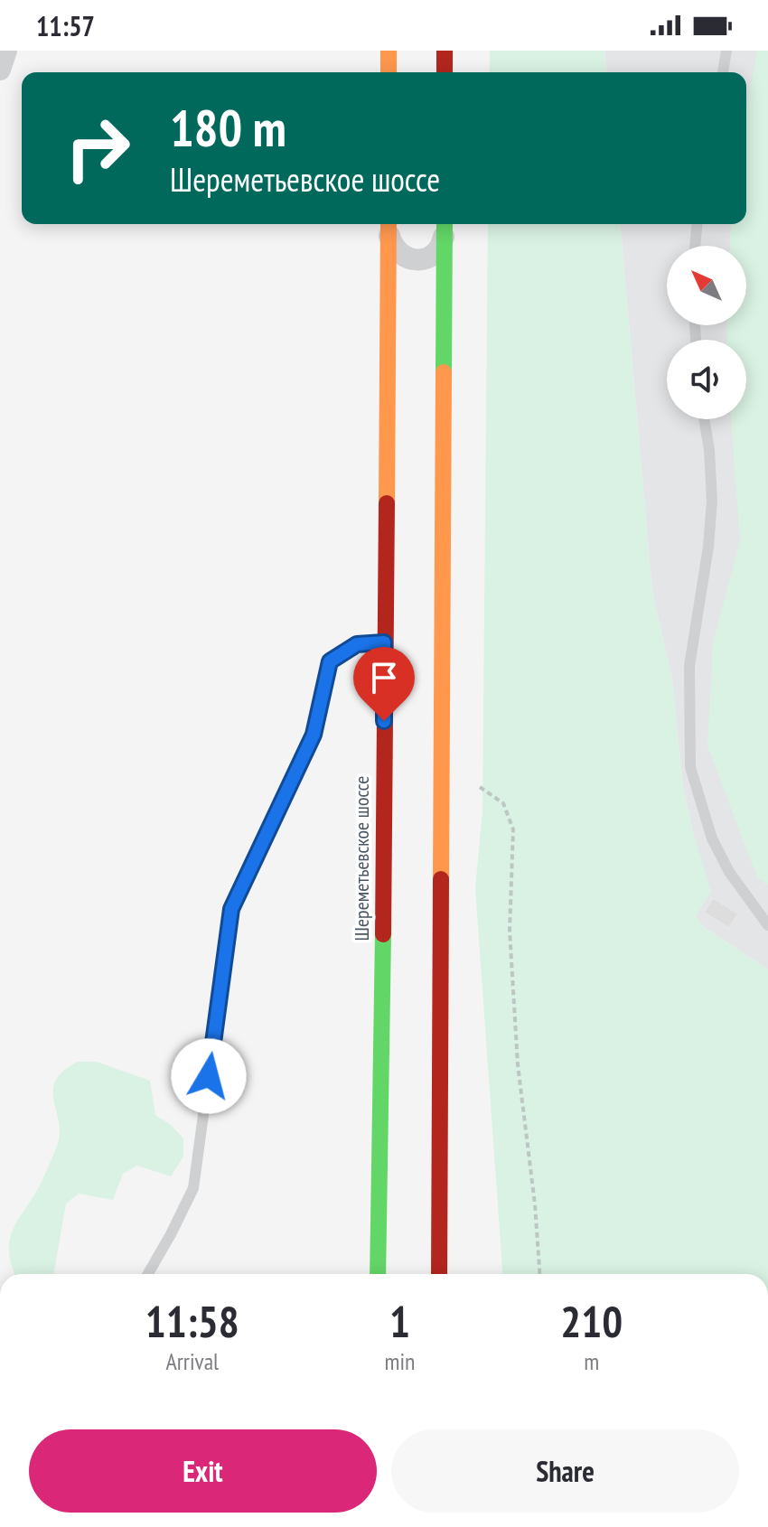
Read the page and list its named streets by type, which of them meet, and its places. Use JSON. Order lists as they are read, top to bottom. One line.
{"streets":{"main road":["Шереметьевское шоссе"]},"north":"top left","page":{"status":"11:57","turn":["180 m","Шереметьевское шоссе"],"eta":["11:58","Arrival","1","min","210","m"],"buttons":["Exit","Share"]}}
